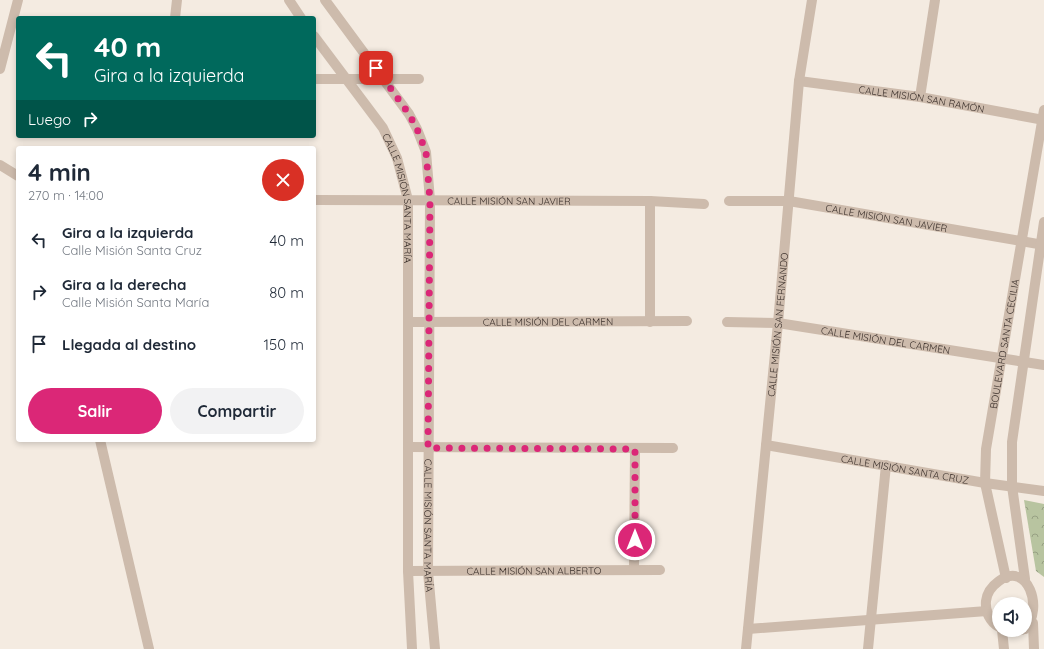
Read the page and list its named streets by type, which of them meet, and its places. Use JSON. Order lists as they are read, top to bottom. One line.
{"streets":{"street":["CALLE MISIÓN SAN RAMÓN","CALLE MISIÓN SANTA MARÍA","CALLE MISIÓN SAN JAVIER","CALLE MISIÓN DEL CARMEN","CALLE MISIÓN SAN FERNANDO","BOULEVARD SANTA CECILIA","CALLE MISIÓN SANTA CRUZ","CALLE MISIÓN SAN ALBERTO"]},"crossings":[["CALLE MISIÓN SAN RAMÓN","CALLE MISIÓN SAN FERNANDO"],["CALLE MISIÓN SAN RAMÓN","BOULEVARD SANTA CECILIA"],["CALLE MISIÓN SANTA MARÍA","CALLE MISIÓN SAN JAVIER"],["CALLE MISIÓN SANTA MARÍA","CALLE MISIÓN DEL CARMEN"],["CALLE MISIÓN SANTA MARÍA","CALLE MISIÓN SAN ALBERTO"],["CALLE MISIÓN SAN JAVIER","CALLE MISIÓN SAN FERNANDO"],["CALLE MISIÓN SAN JAVIER","BOULEVARD SANTA CECILIA"],["CALLE MISIÓN DEL CARMEN","CALLE MISIÓN SAN FERNANDO"],["CALLE MISIÓN DEL CARMEN","BOULEVARD SANTA CECILIA"],["CALLE MISIÓN SAN FERNANDO","CALLE MISIÓN SANTA CRUZ"],["BOULEVARD SANTA CECILIA","CALLE MISIÓN SANTA CRUZ"]],"page":{"turn":["40 m","Gira a la izquierda"],"then":"Luego","heading":["4 min","270 m · 14:00"],"list":[{"name":"Gira a la izquierda","note":"Calle Misión Santa Cruz","value":"40 m"},{"name":"Gira a la derecha","note":"Calle Misión Santa María","value":"80 m"},{"name":"Llegada al destino","value":"150 m"}],"buttons":["Salir","Compartir"]}}
